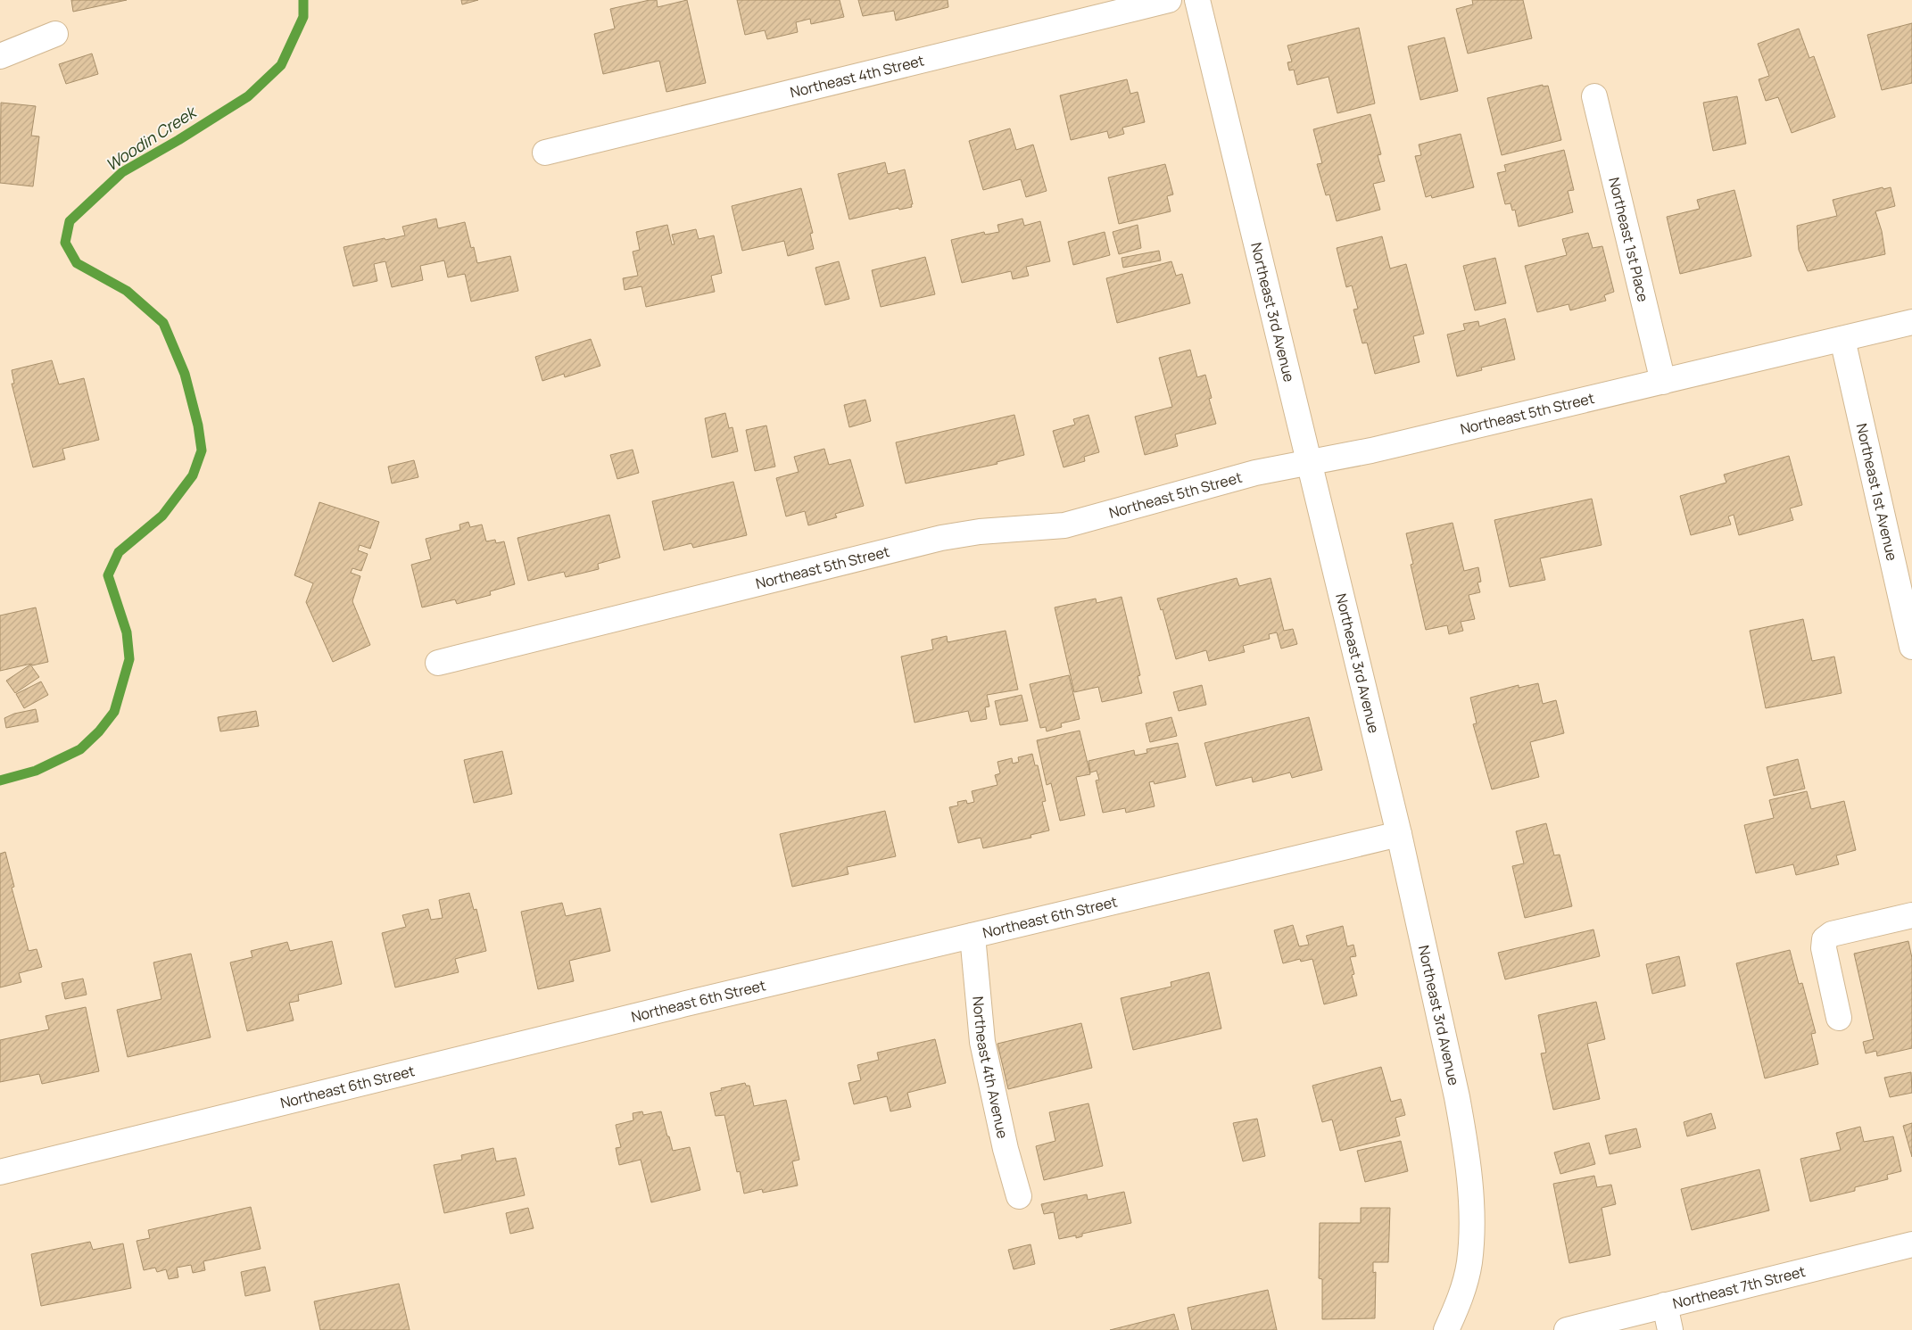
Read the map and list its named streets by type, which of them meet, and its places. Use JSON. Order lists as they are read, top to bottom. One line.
{"streets":{"street":["Northeast 4th Street","Northeast 1st Place","Northeast 3rd Avenue","Northeast 5th Street","Northeast 1st Avenue","Northeast 6th Street","Northeast 4th Avenue","Northeast 7th Street"]},"crossings":[["Northeast 1st Place","Northeast 5th Street"],["Northeast 3rd Avenue","Northeast 5th Street"],["Northeast 3rd Avenue","Northeast 6th Street"],["Northeast 5th Street","Northeast 1st Avenue"],["Northeast 6th Street","Northeast 4th Avenue"]],"water":["Woodin Creek"]}
